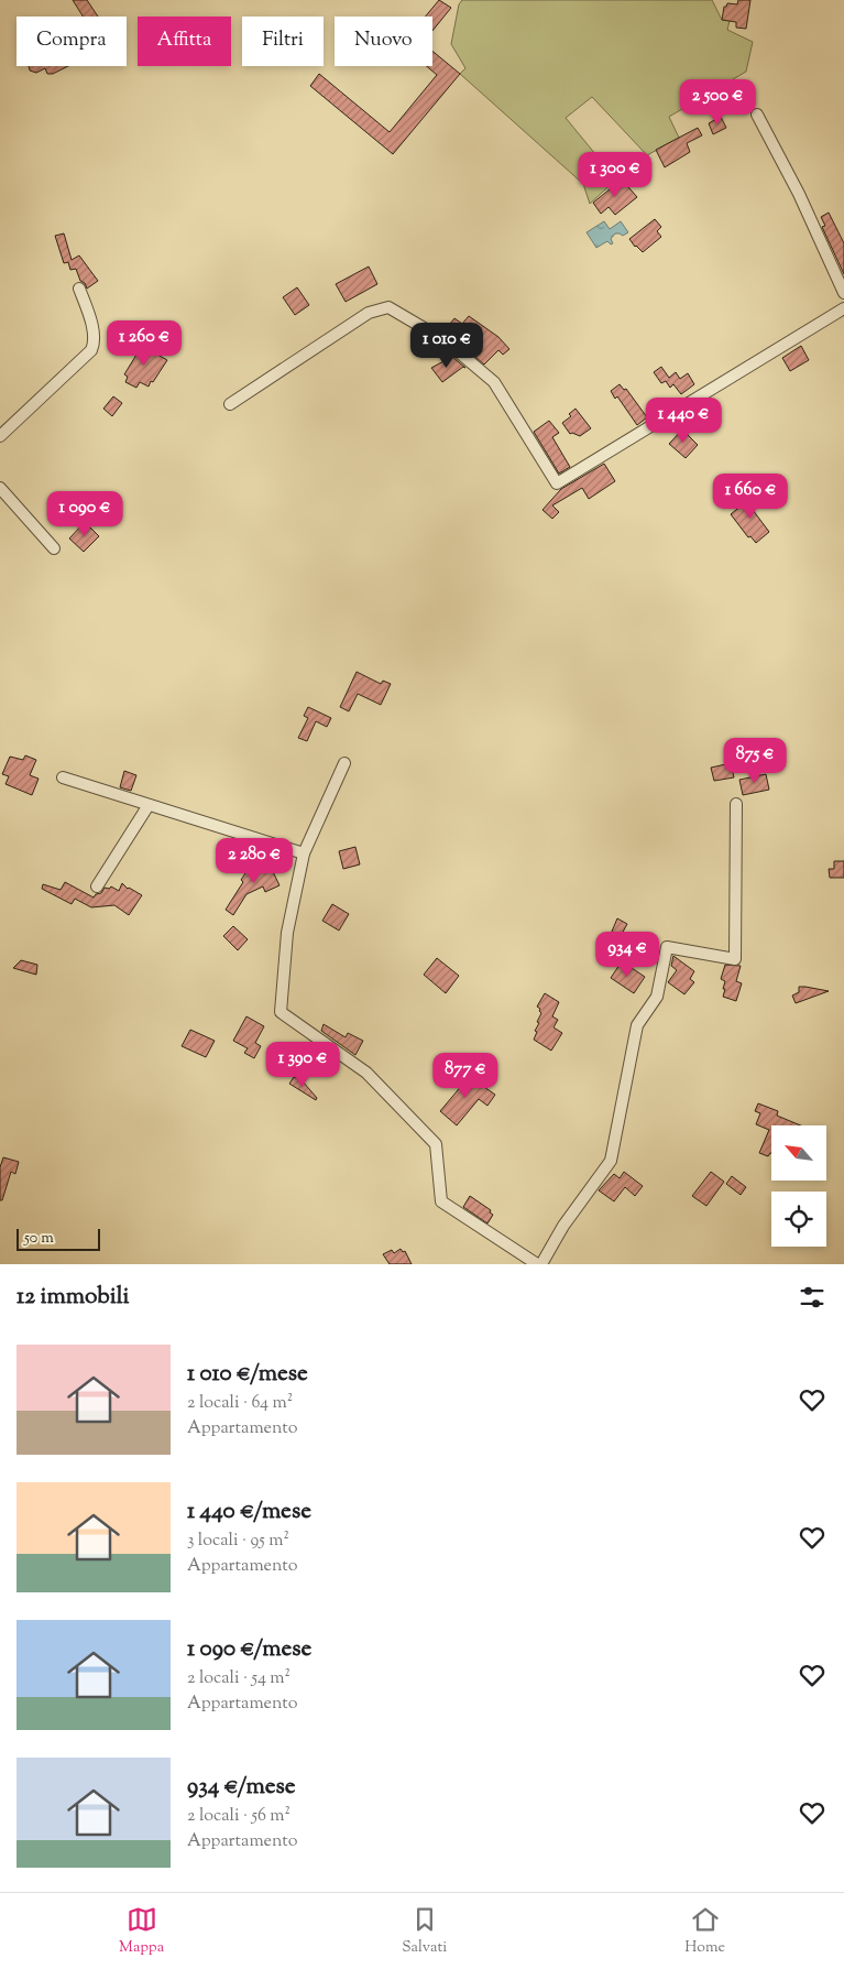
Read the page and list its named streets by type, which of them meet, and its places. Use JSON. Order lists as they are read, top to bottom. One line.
{"scale_bar":"50 m","north":"top left","page":{"chip":["Compra","Affitta","Filtri","Nuovo"],"price":["2 500 €","1 300 €","1 260 €","1 010 €","1 440 €","1 660 €","1 090 €","875 €","2 280 €","934 €","1 390 €","877 €"],"scale":"50 m","heading":"12 immobili","list":[{"name":"1 010 €/mese","note":"2 locali · 64 m² · Appartamento"},{"name":"1 440 €/mese","note":"3 locali · 95 m² · Appartamento"},{"name":"1 090 €/mese","note":"2 locali · 54 m² · Appartamento"},{"name":"934 €/mese","note":"2 locali · 56 m² · Appartamento"}],"tabs":["Mappa","Salvati","Home"]}}
